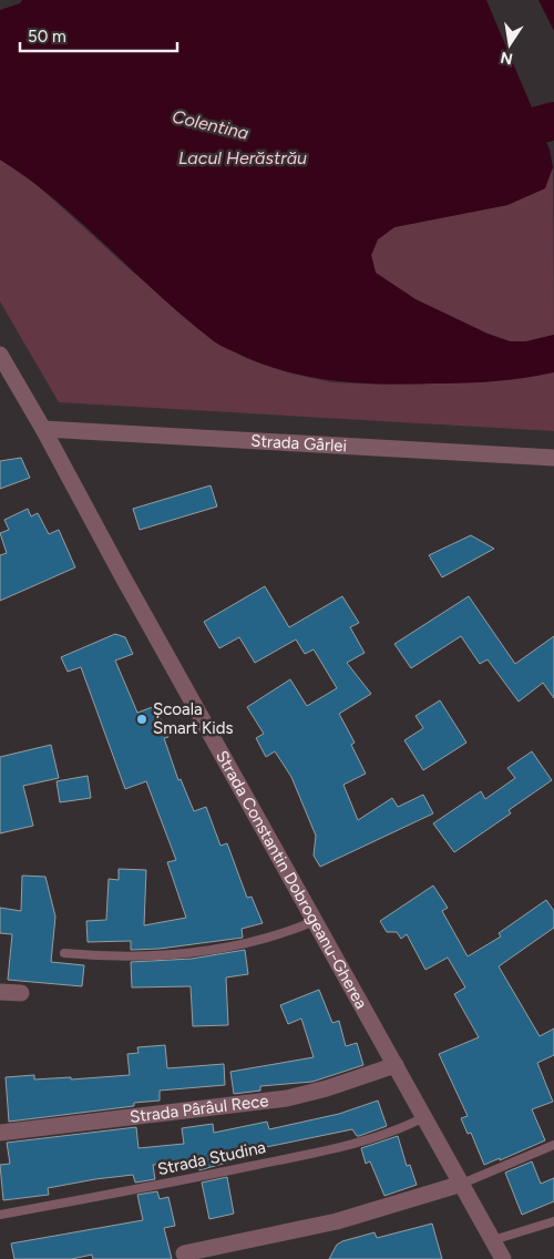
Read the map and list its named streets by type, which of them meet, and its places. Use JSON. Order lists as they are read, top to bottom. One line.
{"streets":{"street":["Strada Gârlei","Strada Constantin Dobrogeanu-Gherea","Strada Pârâul Rece"],"lane":["Strada Studina"]},"crossings":[["Strada Gârlei","Strada Constantin Dobrogeanu-Gherea"],["Strada Constantin Dobrogeanu-Gherea","Strada Pârâul Rece"],["Strada Constantin Dobrogeanu-Gherea","Strada Studina"]],"water":["Colentina","Lacul Herăstrău"],"places":["Școala Smart Kids"],"scale_bar":"50 m","north":"bottom"}
